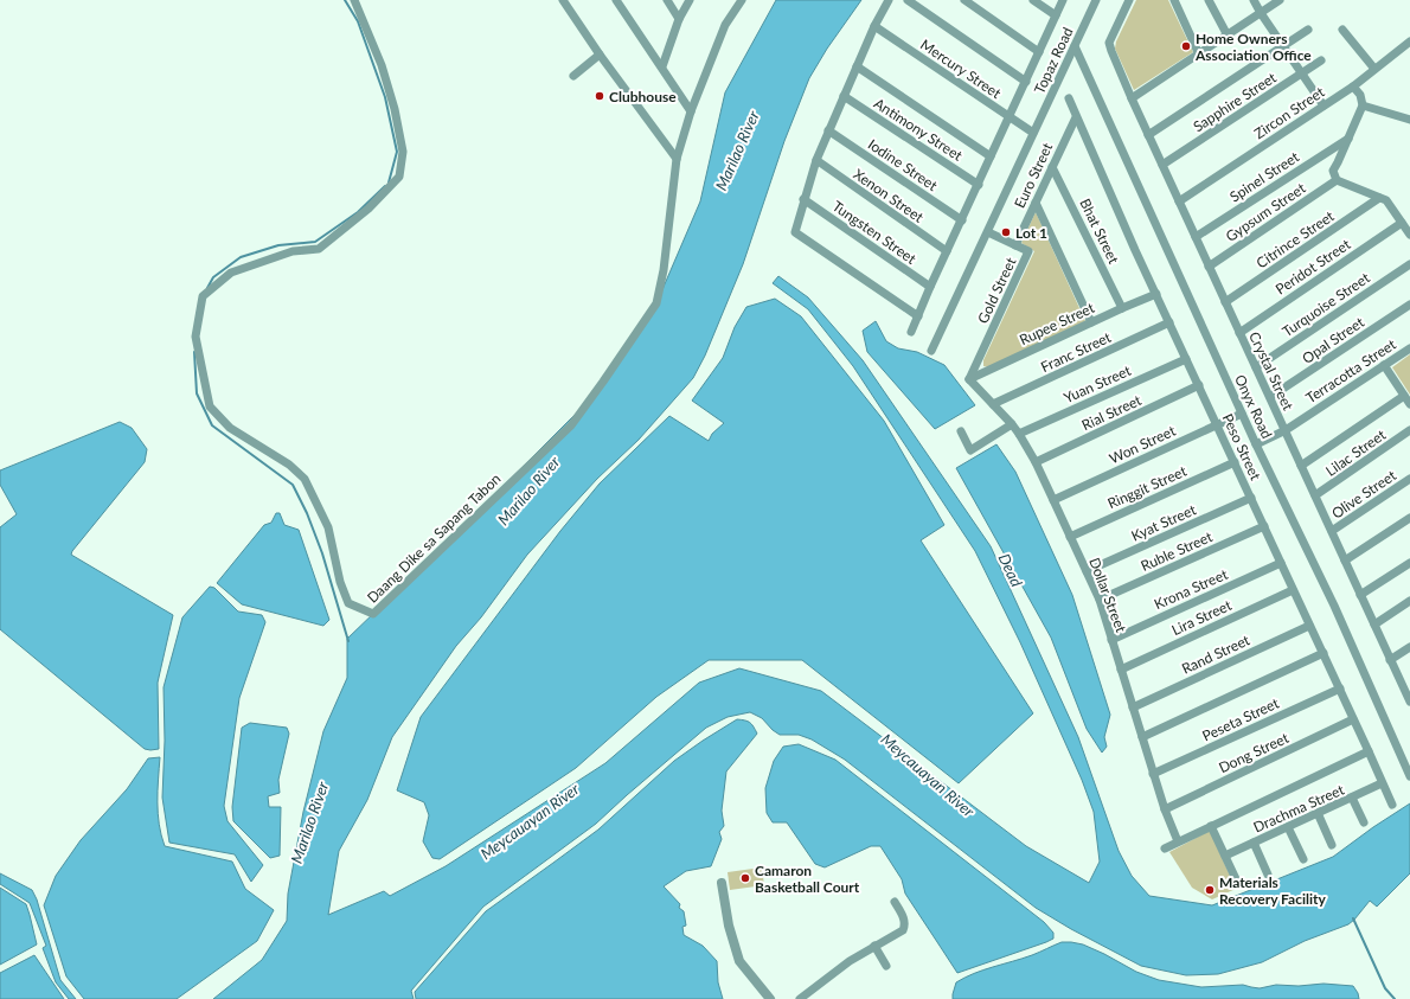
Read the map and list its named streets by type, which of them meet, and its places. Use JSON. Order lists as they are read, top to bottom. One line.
{"streets":{"street":["Topaz Road","Mercury Street","Sapphire Street","Zircon Street","Antimony Street","Iodine Street","Euro Street","Spinel Street","Xenon Street","Gypsum Street","Bhat Street","Tungsten Street","Citrince Street","Peridot Street","Gold Street","Turquoise Street","Rupee Street","Opal Street","Franc Street","Crystal Street","Terracotta Street","Yuan Street","Onyx Road","Rial Street","Won Street","Peso Street","Lilac Street","Ringgit Street","Olive Street","Kyat Street","Daang Dike sa Sapang Tabon","Ruble Street","Krona Street","Dollar Street","Lira Street","Rand Street","Peseta Street","Dong Street","Drachma Street"]},"crossings":[["Topaz Road","Mercury Street"],["Topaz Road","Onyx Road"],["Sapphire Street","Crystal Street"],["Zircon Street","Crystal Street"],["Euro Street","Bhat Street"],["Euro Street","Gold Street"],["Euro Street","Peso Street"],["Spinel Street","Crystal Street"],["Gypsum Street","Crystal Street"],["Bhat Street","Rupee Street"],["Citrince Street","Crystal Street"],["Peridot Street","Crystal Street"],["Gold Street","Rupee Street"],["Gold Street","Dollar Street"],["Turquoise Street","Crystal Street"],["Rupee Street","Peso Street"],["Rupee Street","Dollar Street"],["Opal Street","Crystal Street"],["Franc Street","Peso Street"],["Franc Street","Dollar Street"],["Crystal Street","Terracotta Street"],["Crystal Street","Lilac Street"],["Crystal Street","Olive Street"],["Terracotta Street","Onyx Road"],["Yuan Street","Peso Street"],["Yuan Street","Dollar Street"],["Onyx Road","Won Street"],["Rial Street","Peso Street"],["Rial Street","Dollar Street"],["Won Street","Peso Street"],["Won Street","Dollar Street"],["Peso Street","Ringgit Street"],["Peso Street","Kyat Street"],["Peso Street","Ruble Street"],["Peso Street","Krona Street"],["Peso Street","Lira Street"],["Peso Street","Rand Street"],["Peso Street","Peseta Street"],["Peso Street","Dong Street"],["Peso Street","Drachma Street"],["Ringgit Street","Dollar Street"],["Kyat Street","Dollar Street"],["Ruble Street","Dollar Street"],["Krona Street","Dollar Street"],["Dollar Street","Lira Street"],["Dollar Street","Rand Street"],["Dollar Street","Peseta Street"],["Dollar Street","Dong Street"]],"water":["Marilao River","Dead","Meycauayan River"],"places":["Home Owners Association Office","Clubhouse","Lot 1","Camaron Basketball Court","Materials Recovery Facility"]}
